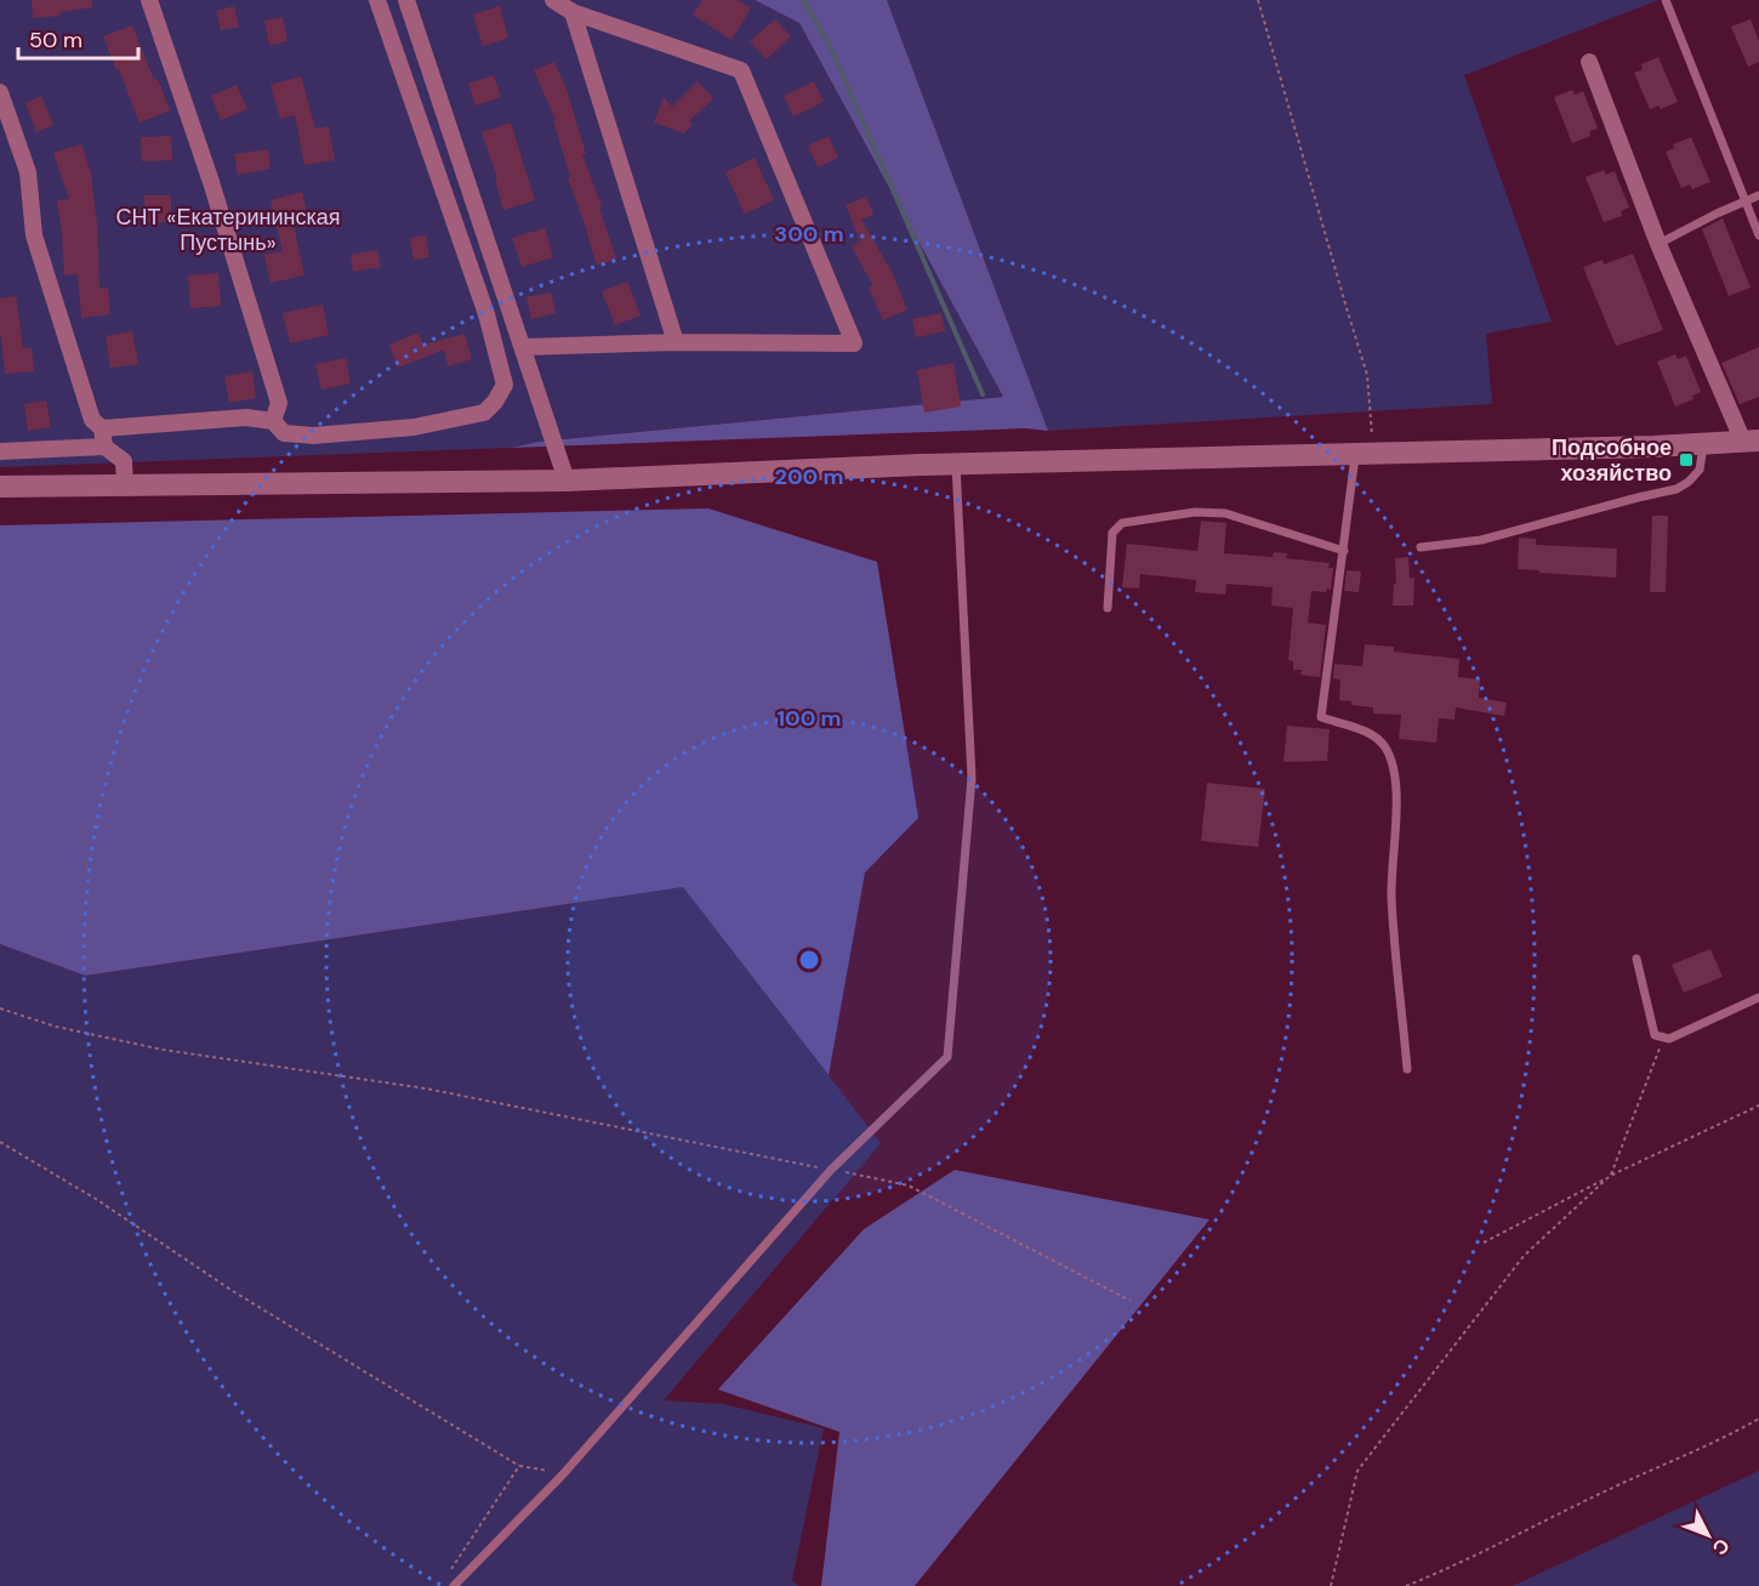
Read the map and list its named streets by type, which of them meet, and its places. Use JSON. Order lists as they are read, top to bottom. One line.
{"parks":["СНТ «Екатерининская Пустынь»"],"places":{"transit":["Подсобное хозяйство"]},"scale_bar":"50 m","north":"bottom right","rings":["300 m","200 m","100 m"]}
